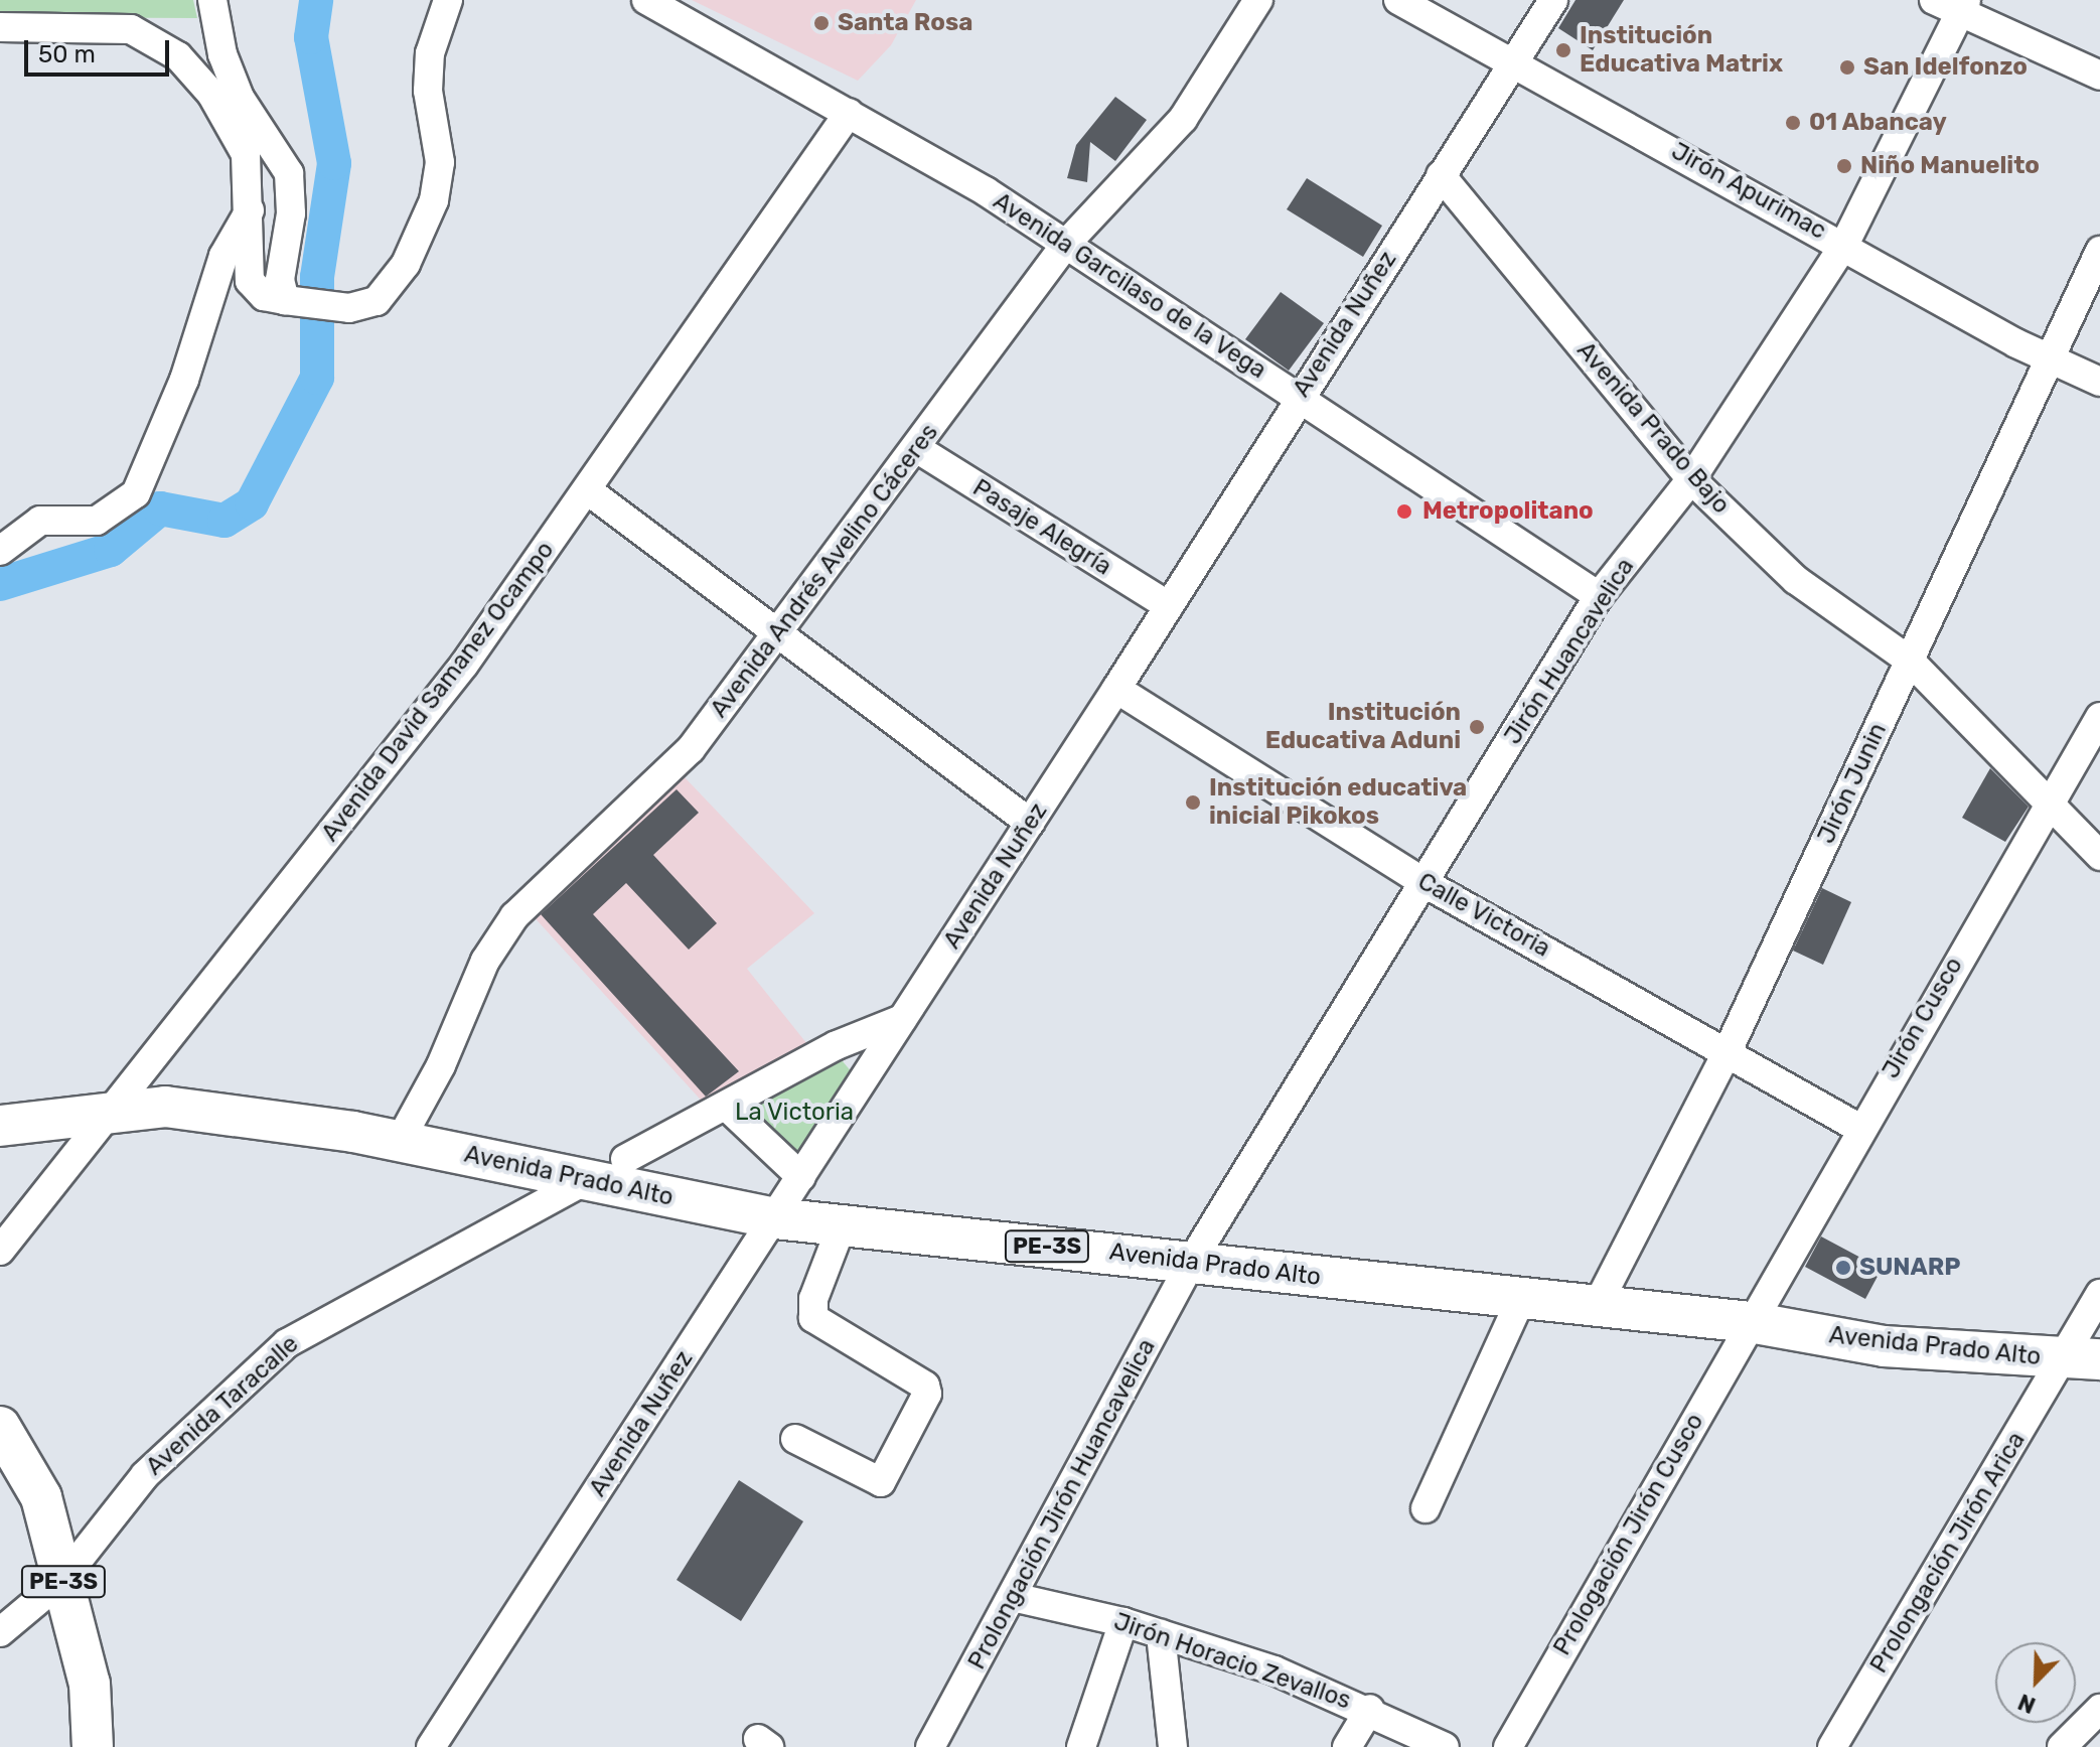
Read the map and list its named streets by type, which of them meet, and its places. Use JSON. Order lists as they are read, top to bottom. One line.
{"streets":{"highway":["Avenida Prado Alto","PE-3S"],"street":["Jirón Apurimac","Avenida Garcilaso de la Vega","Avenida Nuñez","Avenida Prado Bajo","Pasaje Alegría","Avenida Andrés Avelino Cáceres","Jirón Huancavelica","Avenida David Samanez Ocampo","Jirón Junin","Calle Victoria","Jirón Cusco","Avenida Taracalle","Prolongación Jirón Huancavelica","Prologación Jirón Cusco","Prolongación Jirón Arica","Jirón Horacio Zevallos"]},"crossings":[["Jirón Apurimac","Avenida Nuñez"],["Jirón Apurimac","Jirón Huancavelica"],["Jirón Apurimac","Jirón Junin"],["Avenida Garcilaso de la Vega","Avenida Nuñez"],["Avenida Garcilaso de la Vega","Avenida Andrés Avelino Cáceres"],["Avenida Garcilaso de la Vega","Jirón Huancavelica"],["Avenida Garcilaso de la Vega","Avenida David Samanez Ocampo"],["Avenida Nuñez","Avenida Prado Bajo"],["Avenida Nuñez","Pasaje Alegría"],["Avenida Nuñez","Calle Victoria"],["Avenida Nuñez","Avenida Prado Alto"],["Avenida Prado Bajo","Jirón Huancavelica"],["Avenida Prado Bajo","Jirón Junin"],["Avenida Prado Bajo","Jirón Cusco"],["Pasaje Alegría","Avenida Andrés Avelino Cáceres"],["Avenida Andrés Avelino Cáceres","Avenida Prado Alto"],["Jirón Huancavelica","Calle Victoria"],["Jirón Huancavelica","Avenida Prado Alto"],["Jirón Huancavelica","Prolongación Jirón Huancavelica"],["Avenida David Samanez Ocampo","Avenida Prado Alto"],["Jirón Junin","Calle Victoria"],["Jirón Junin","Avenida Prado Alto"],["Calle Victoria","Jirón Cusco"],["Jirón Cusco","Avenida Prado Alto"],["Jirón Cusco","Prologación Jirón Cusco"],["Avenida Prado Alto","Avenida Taracalle"],["Avenida Prado Alto","Prolongación Jirón Huancavelica"],["Avenida Prado Alto","Prologación Jirón Cusco"],["Avenida Prado Alto","Prolongación Jirón Arica"],["PE-3S","Avenida Taracalle"],["Prolongación Jirón Huancavelica","Jirón Horacio Zevallos"]],"parks":["La Victoria"],"places":["Santa Rosa","Institución Educativa Matrix","San Idelfonzo","01 Abancay","Niño Manuelito","Metropolitano","Institución Educativa Aduni","Institución educativa inicial Pikokos","SUNARP"],"scale_bar":"50 m","north":"bottom left"}
